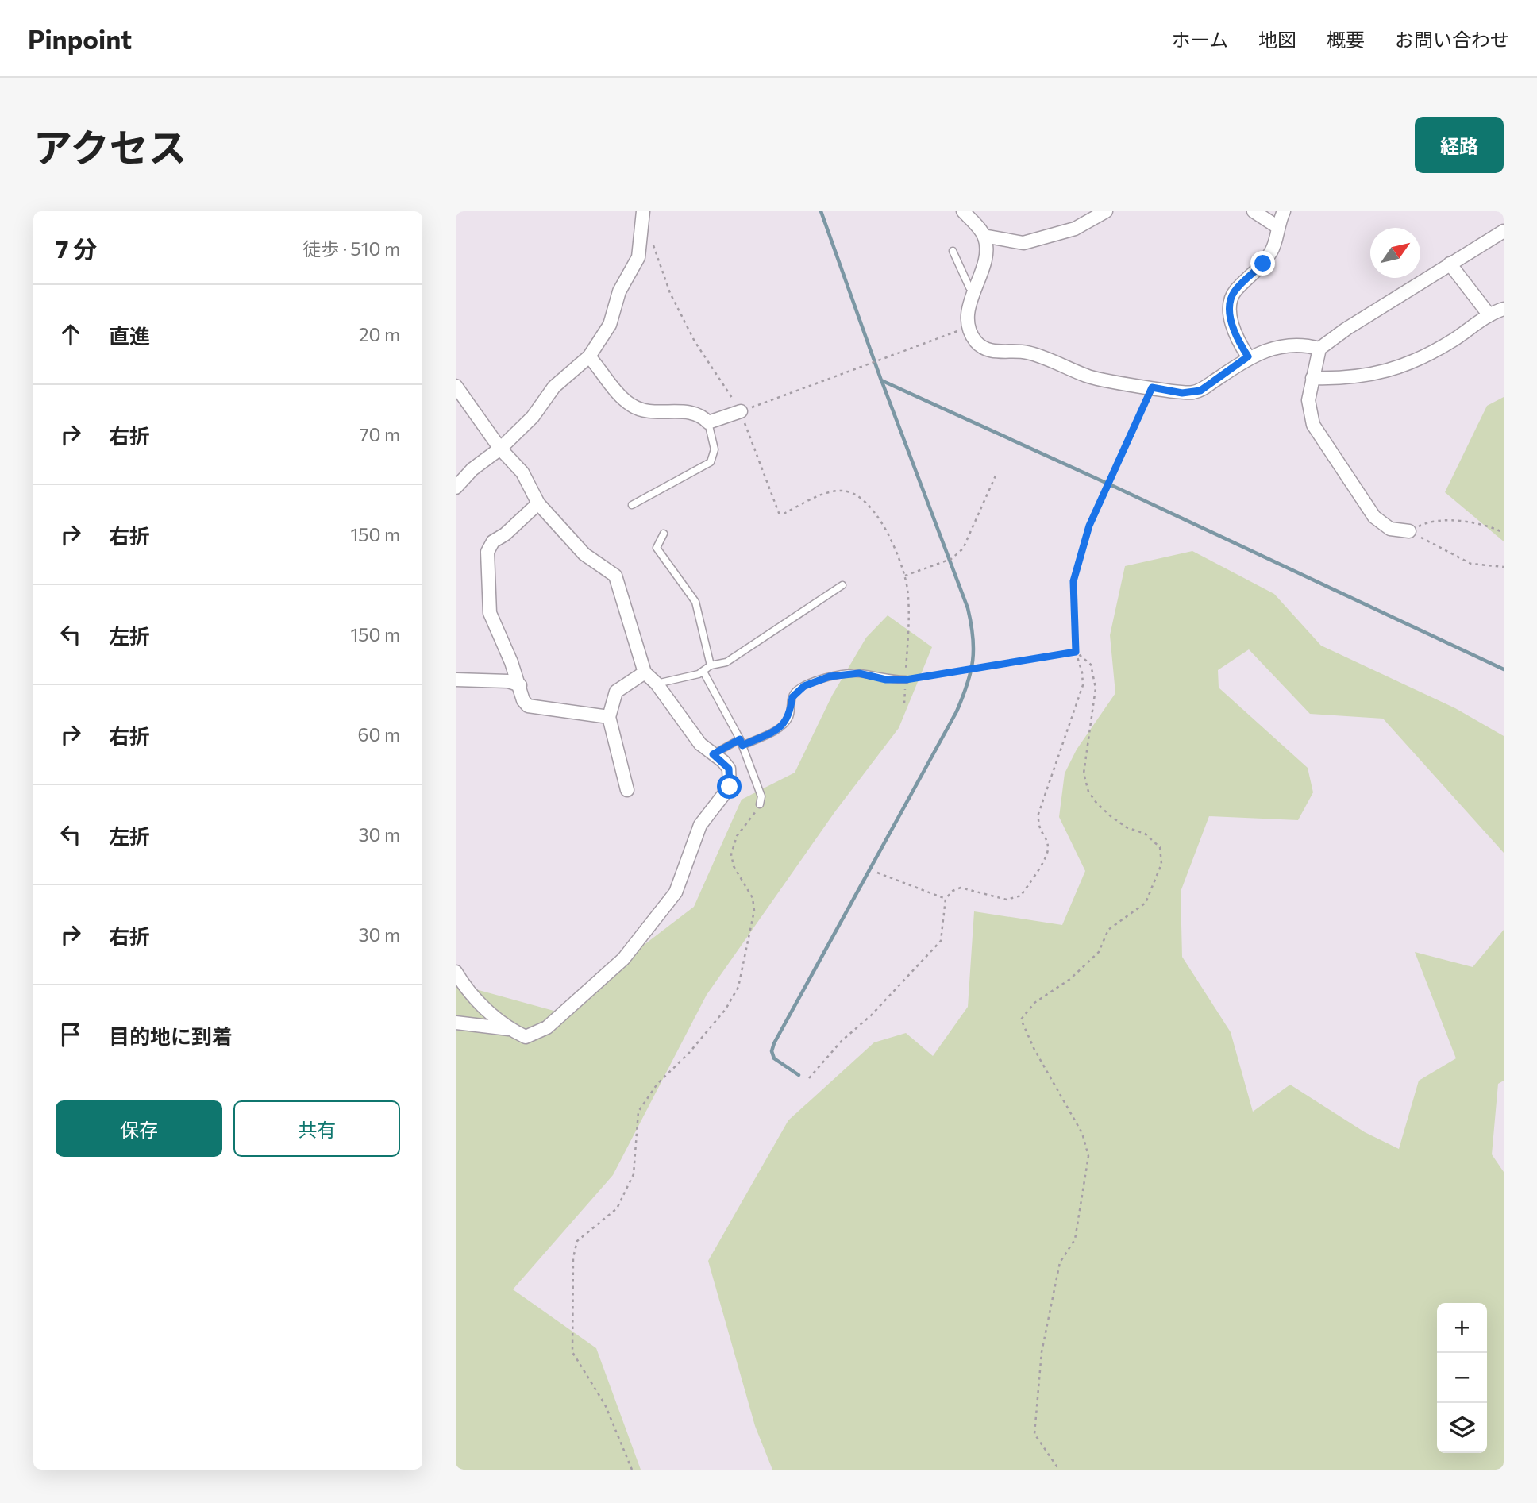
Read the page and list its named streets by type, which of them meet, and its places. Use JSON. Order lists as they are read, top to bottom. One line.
{"north":"top right","page":{"header":"Pinpoint","nav":["ホーム","地図","概要","お問い合わせ"],"title":"アクセス","buttons":["経路",["保存","共有"]],"heading":["7 分","徒歩 · 510 m"],"list":[["直進","20 m"],["右折","70 m"],["右折","150 m"],["左折","150 m"],["右折","60 m"],["左折","30 m"],["右折","30 m"],"目的地に到着"],"map_buttons":["+","−"]}}
